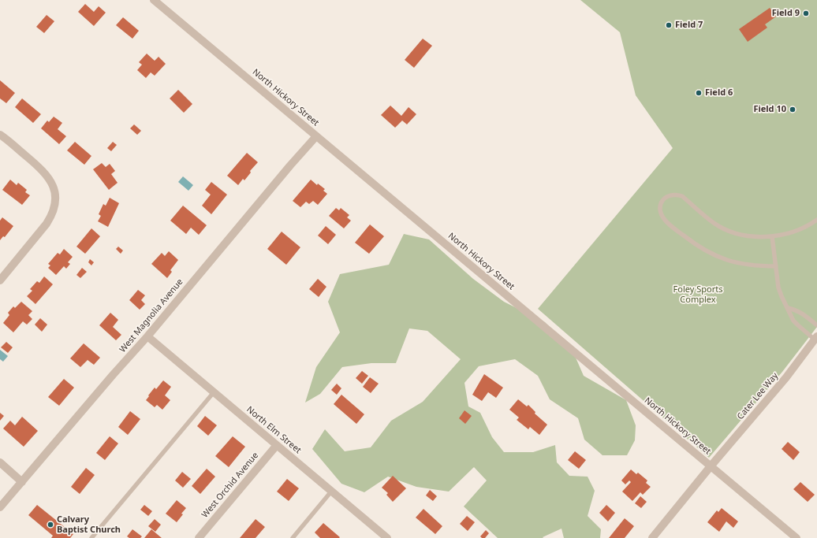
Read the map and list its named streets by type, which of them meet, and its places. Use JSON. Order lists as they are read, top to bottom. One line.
{"streets":{"street":["North Hickory Street","West Magnolia Avenue","Cater Lee Way","North Elm Street","West Orchid Avenue"]},"crossings":[["North Hickory Street","West Magnolia Avenue"],["North Hickory Street","Cater Lee Way"],["West Magnolia Avenue","North Elm Street"],["North Elm Street","West Orchid Avenue"]],"parks":["Foley Sports Complex"],"places":["Field 9","Field 7","Field 6","Field 10","Calvary Baptist Church"]}
